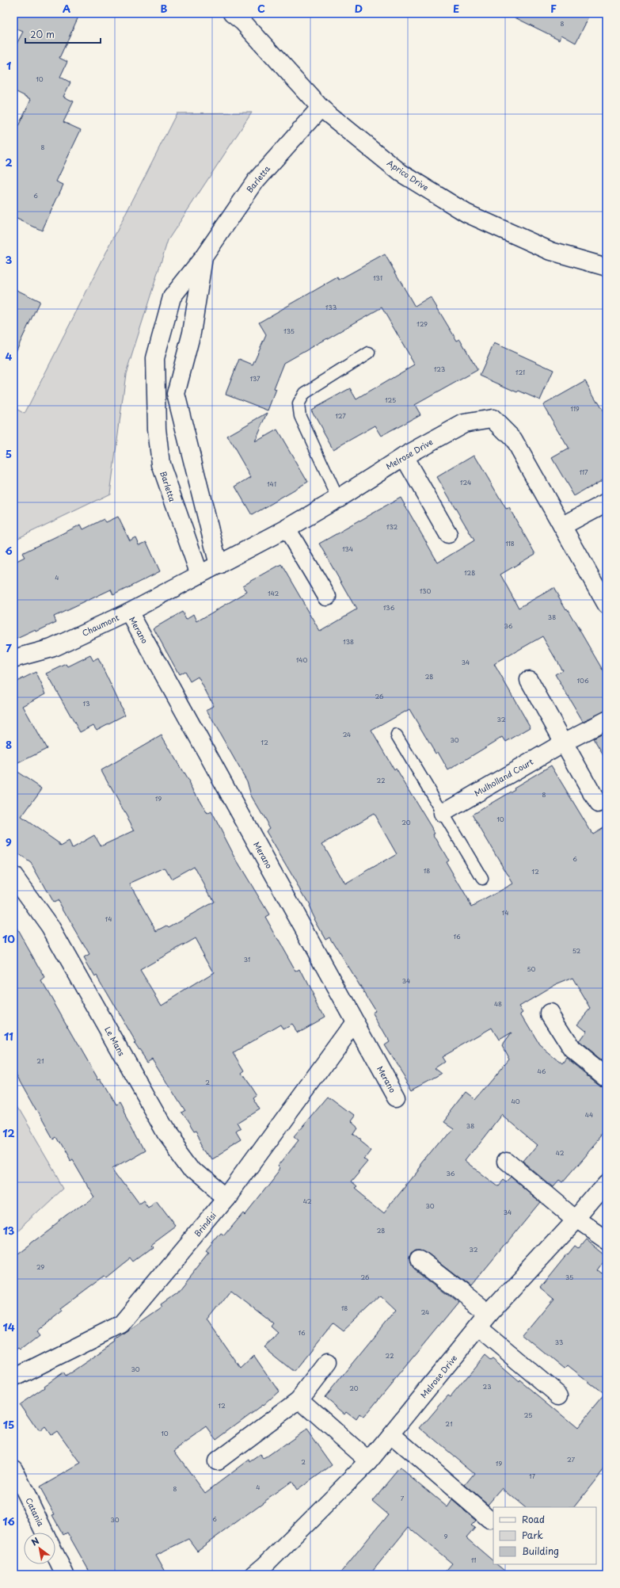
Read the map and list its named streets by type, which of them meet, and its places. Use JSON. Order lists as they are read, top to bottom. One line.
{"streets":{"street":["Aprico Drive","Barletta","Melrose Drive","Chaumont","Merano","Mulholland Court","Le Mans","Brindisi","Catania"]},"crossings":[["Aprico Drive","Barletta"],["Barletta","Melrose Drive"],["Barletta","Chaumont"],["Melrose Drive","Chaumont"],["Chaumont","Merano"],["Merano","Brindisi"],["Le Mans","Brindisi"]],"house_numbers":["8","10","8","6","131","133","129","135","123","121","137","125","119","127","117","124","141","132","118","134","128","4","130","142","136","38","36","138","140","34","28","106","26","13","32","24","30","12","22","8","19","10","20","6","18","12","14","14","16","52","31","50","34","48","21","46","2","40","44","38","42","36","42","30","34","28","32","29","26","35","18","24","16","33","22","30","23","20","12","25","21","10","27","2","19","17","4","8","7","6","30","9","11"],"legend":["Road","Park","Building"],"scale_bar":"20 m","north":"top left","grid":{"columns":["A","B","C","D","E","F"],"rows":["1","2","3","4","5","6","7","8","9","10","11","12","13","14","15","16"]}}
